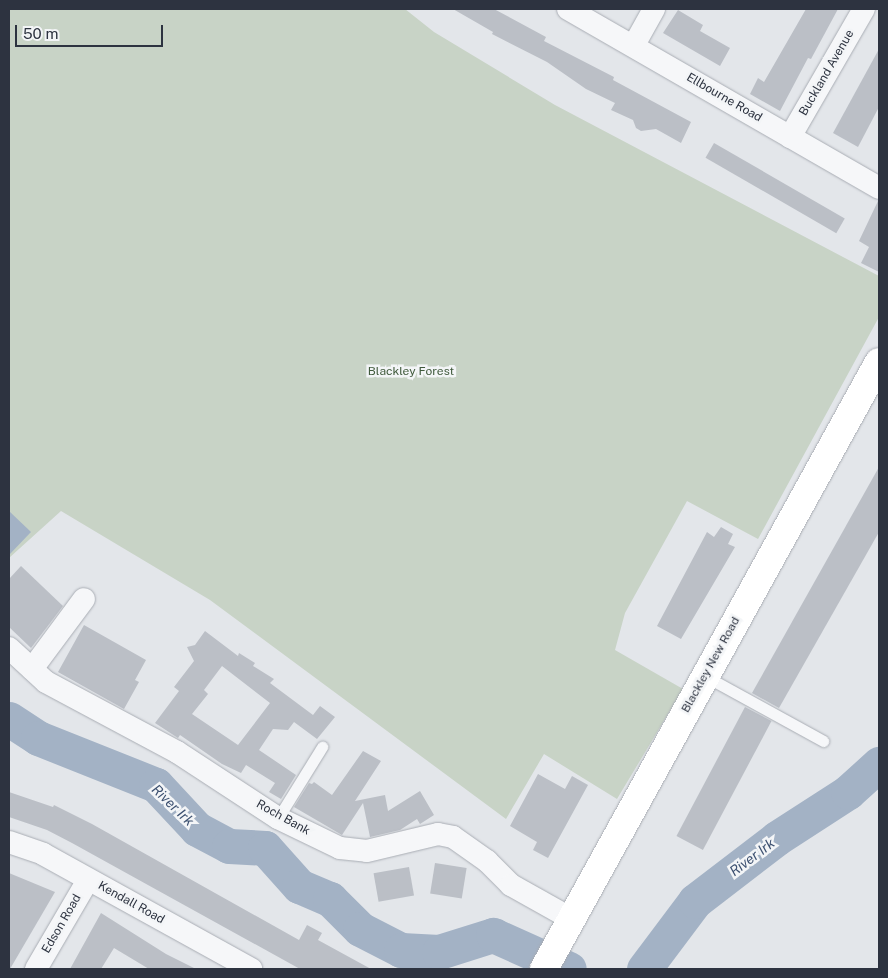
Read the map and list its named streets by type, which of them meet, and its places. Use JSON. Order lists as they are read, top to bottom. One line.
{"streets":{"street":["Buckland Avenue","Ellbourne Road","Blackley New Road","Roch Bank","Kendall Road","Edson Road"]},"crossings":[["Buckland Avenue","Ellbourne Road"],["Blackley New Road","Roch Bank"],["Kendall Road","Edson Road"]],"water":["River Irk"],"parks":["Blackley Forest"],"scale_bar":"50 m"}
